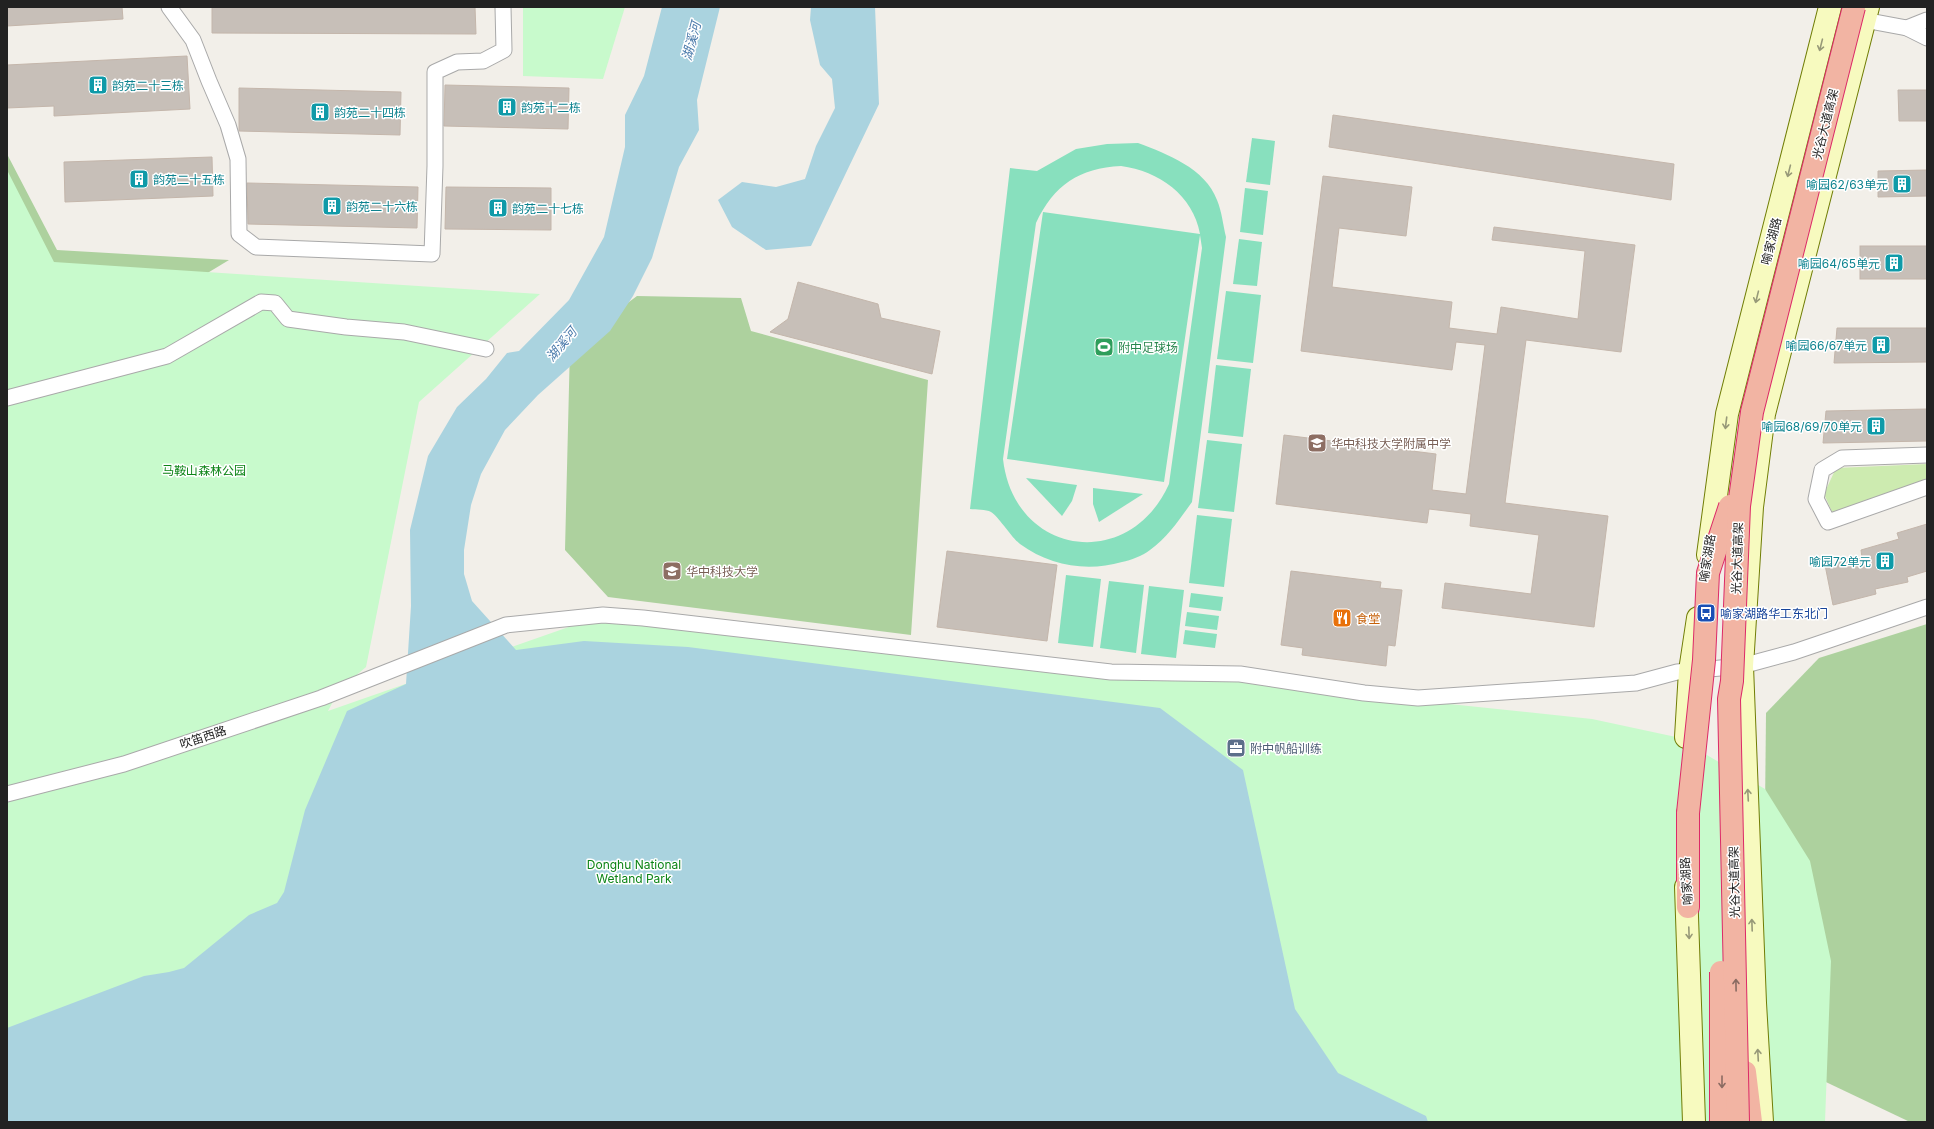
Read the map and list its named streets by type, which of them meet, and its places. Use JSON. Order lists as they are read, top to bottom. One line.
{"streets":{"highway":["光谷大道高架"],"main road":["喻家湖路"],"street":["吹笛西路"]},"crossings":[["喻家湖路","吹笛西路"]],"water":["湖溪河"],"parks":["马鞍山森林公园","Donghu National Wetland Park"],"places":{"building":["韵苑二十三栋","韵苑十二栋","韵苑二十四栋","韵苑二十五栋","喻园62/63单元","韵苑二十六栋","韵苑二十七栋","喻园64/65单元","喻园66/67单元","喻园68/69/70单元","喻园72单元"],"sports":["附中足球场"],"school or university":["华中科技大学附属中学","华中科技大学"],"bus stop":["喻家湖路华工东北门"],"restaurant":["食堂"],"office":["附中帆船训练"]}}
